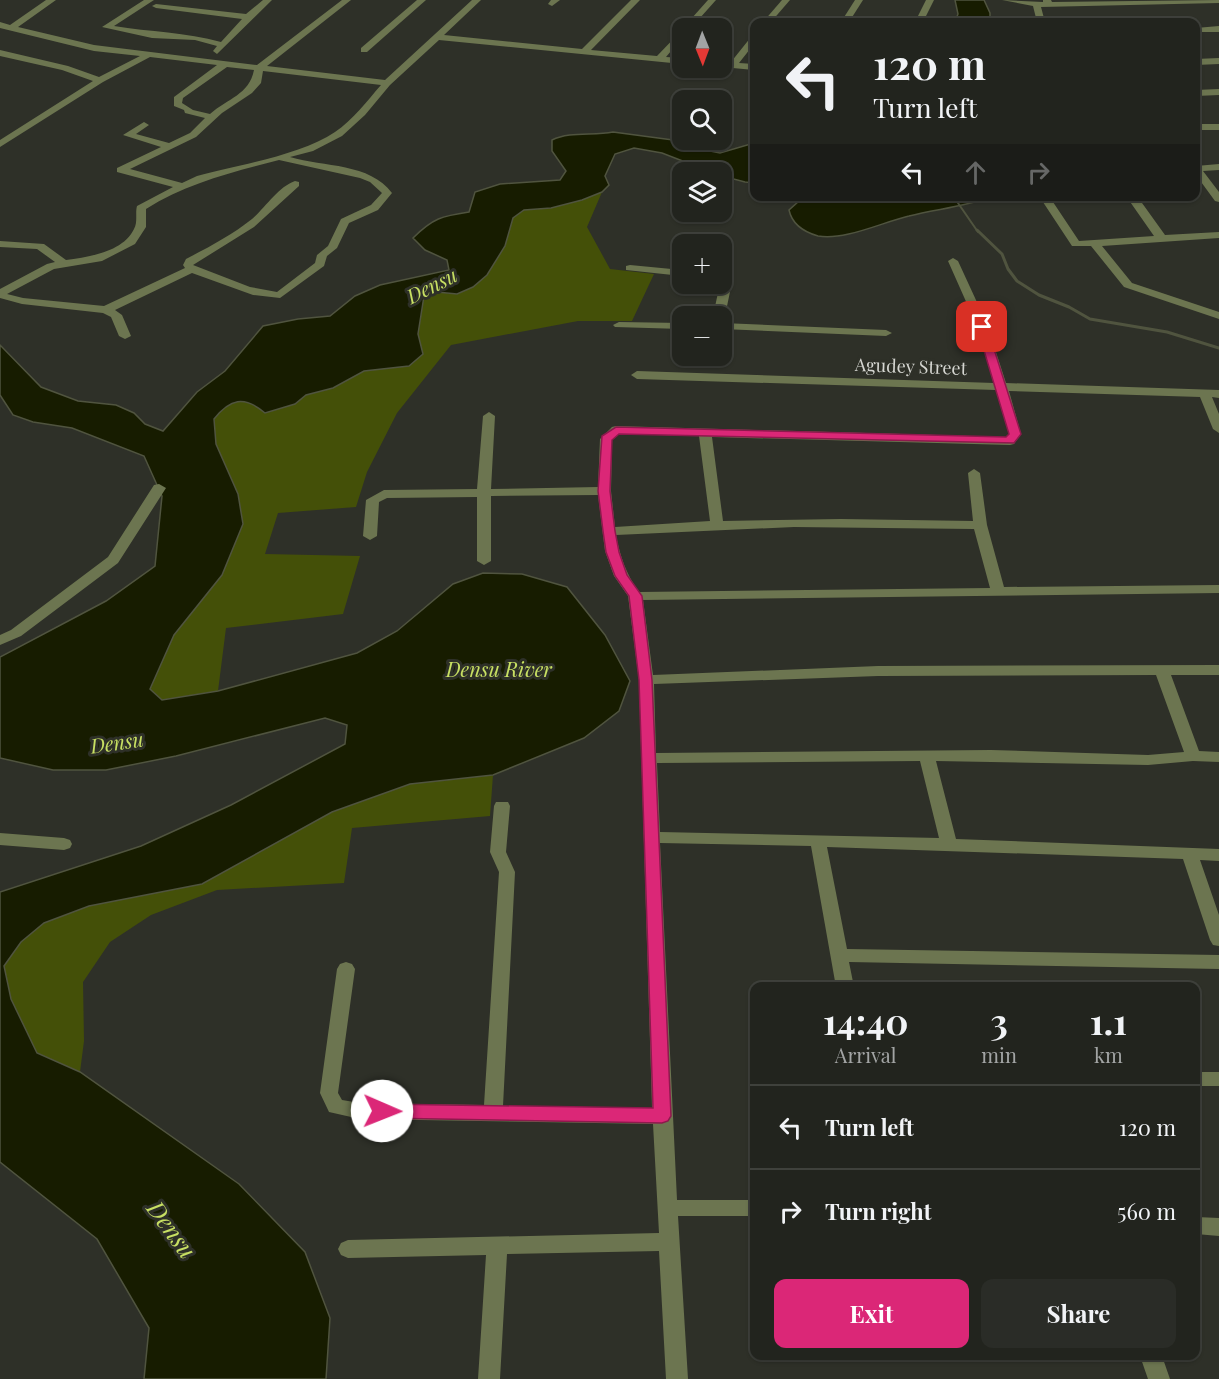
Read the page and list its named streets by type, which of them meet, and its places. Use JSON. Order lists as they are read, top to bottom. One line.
{"streets":{"street":["Agudey Street"]},"water":["Densu","Densu River"],"north":"bottom","page":{"map_buttons":["+","−"],"turn":["120 m","Turn left"],"eta":["14:40","Arrival","3","min","1.1","km"],"list":[{"name":"Turn left","value":"120 m"},{"name":"Turn right","value":"560 m"}],"buttons":["Exit","Share"]}}
